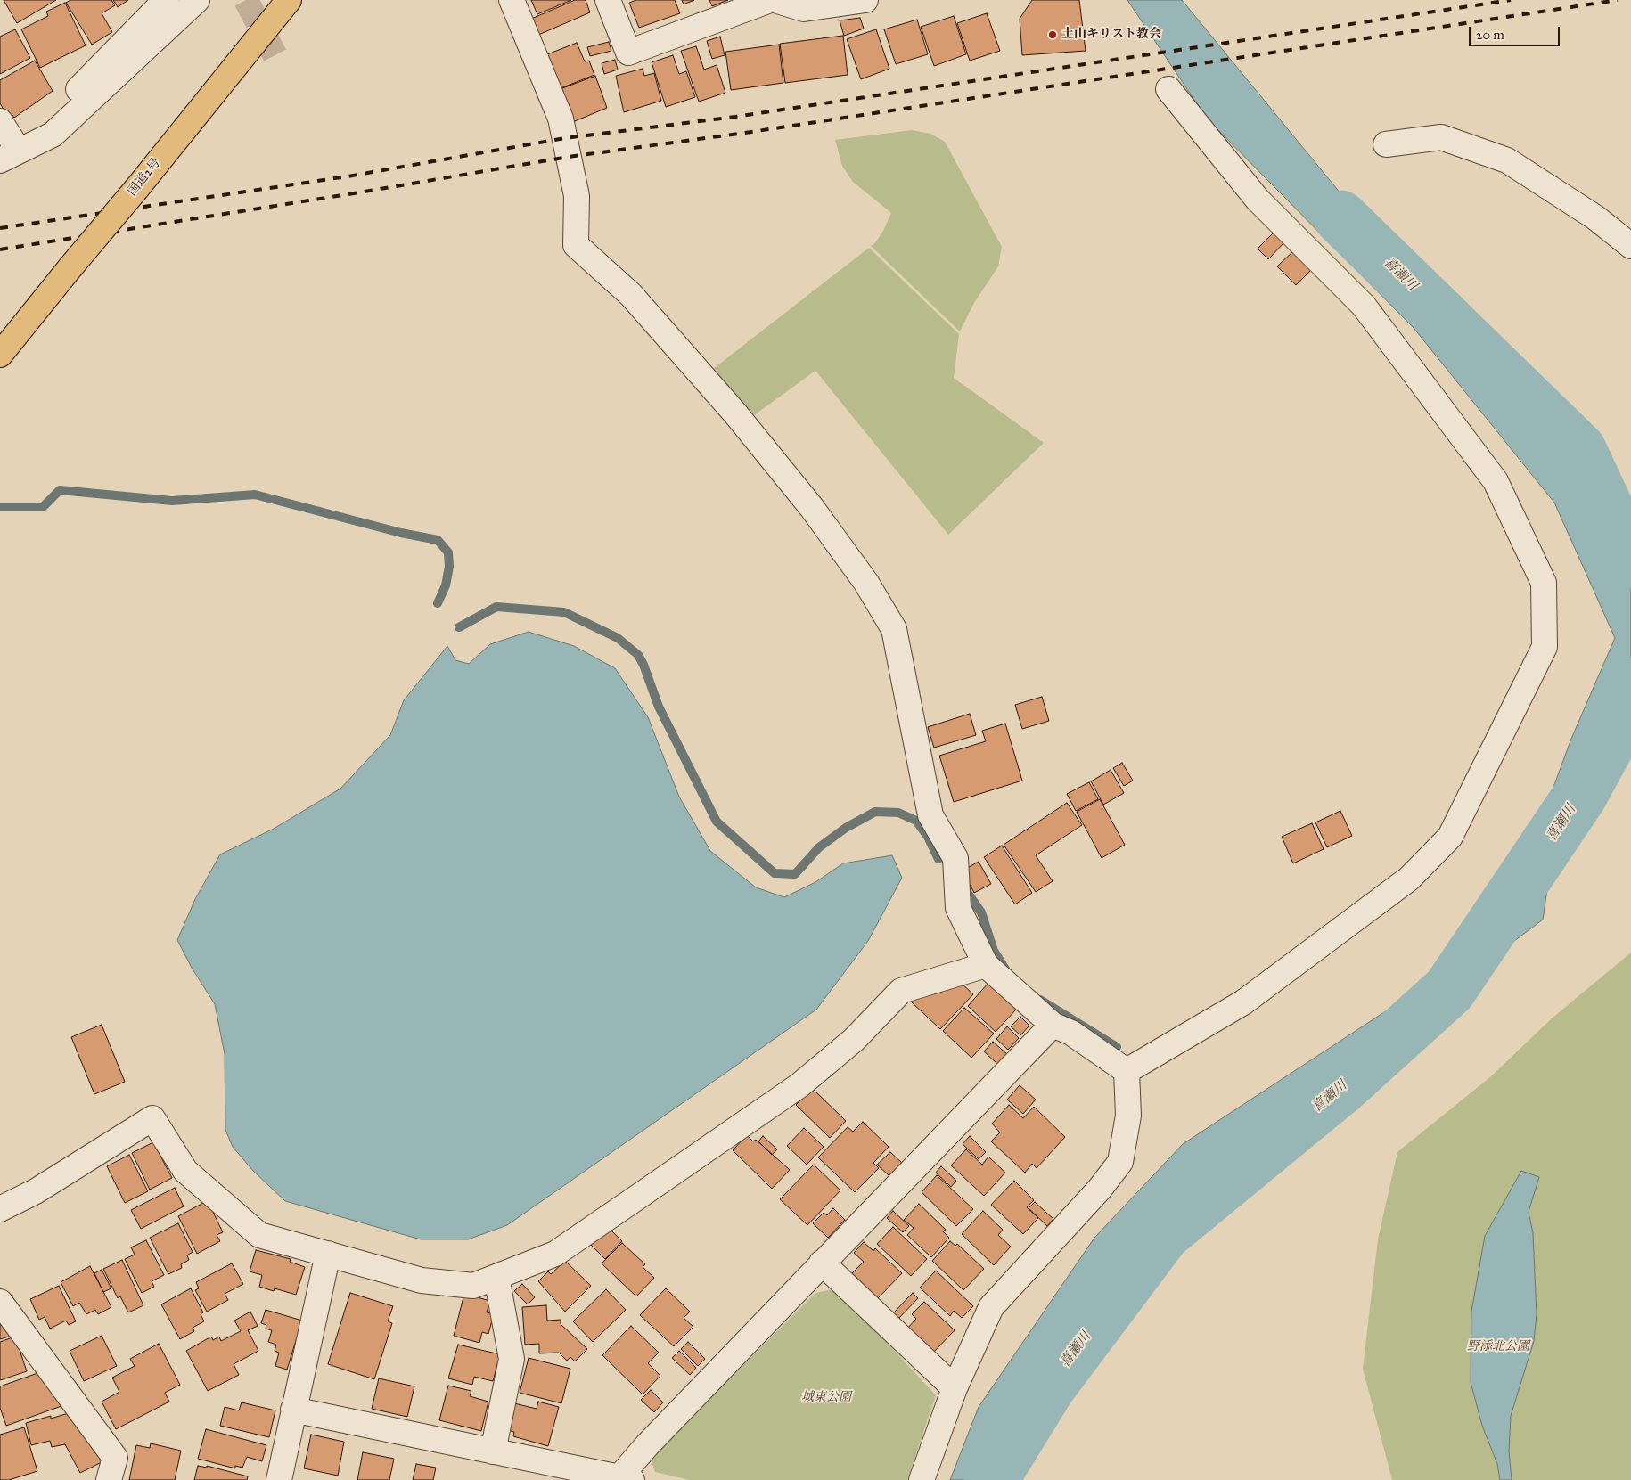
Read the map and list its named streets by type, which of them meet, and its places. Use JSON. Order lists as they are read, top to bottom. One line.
{"streets":{"highway":["国道2号"]},"water":["喜瀬川"],"parks":["野添北公園","城東公園"],"places":["土山キリスト教会"],"scale_bar":"20 m"}
